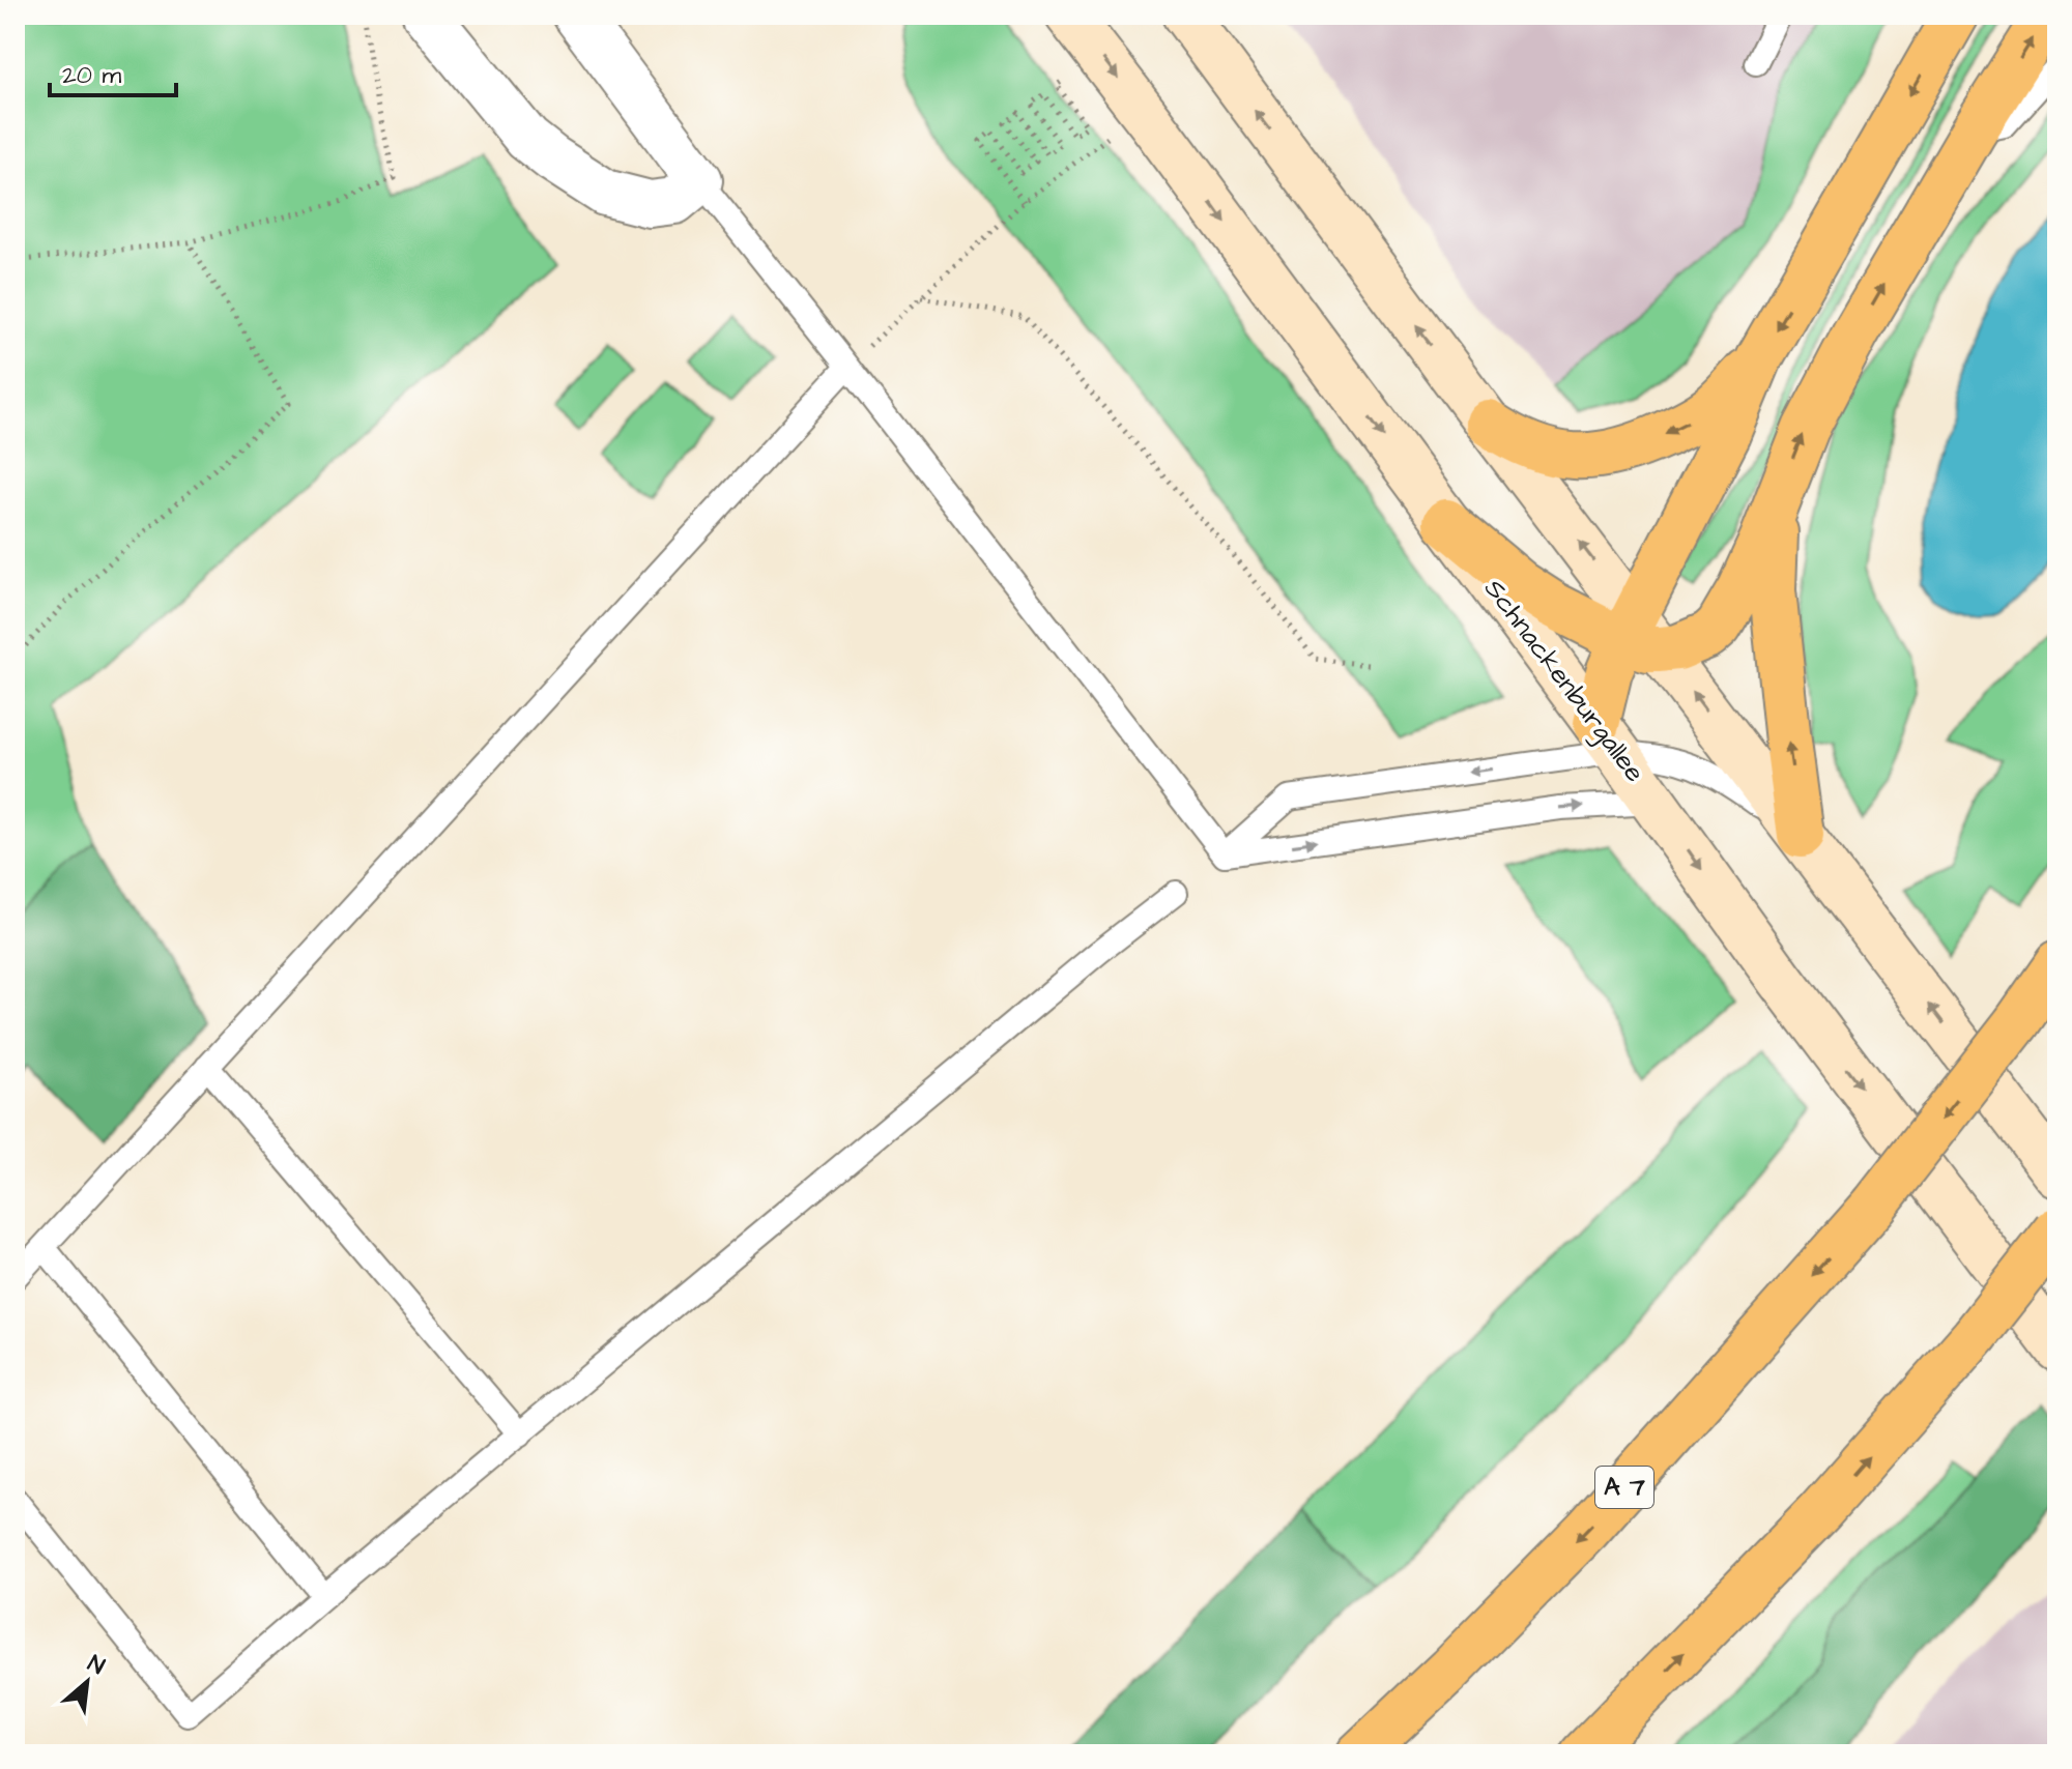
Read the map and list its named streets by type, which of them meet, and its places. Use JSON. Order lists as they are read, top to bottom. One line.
{"streets":{"highway":["A 7"],"main road":["Schnackenburgallee"]},"scale_bar":"20 m","north":"top right"}
